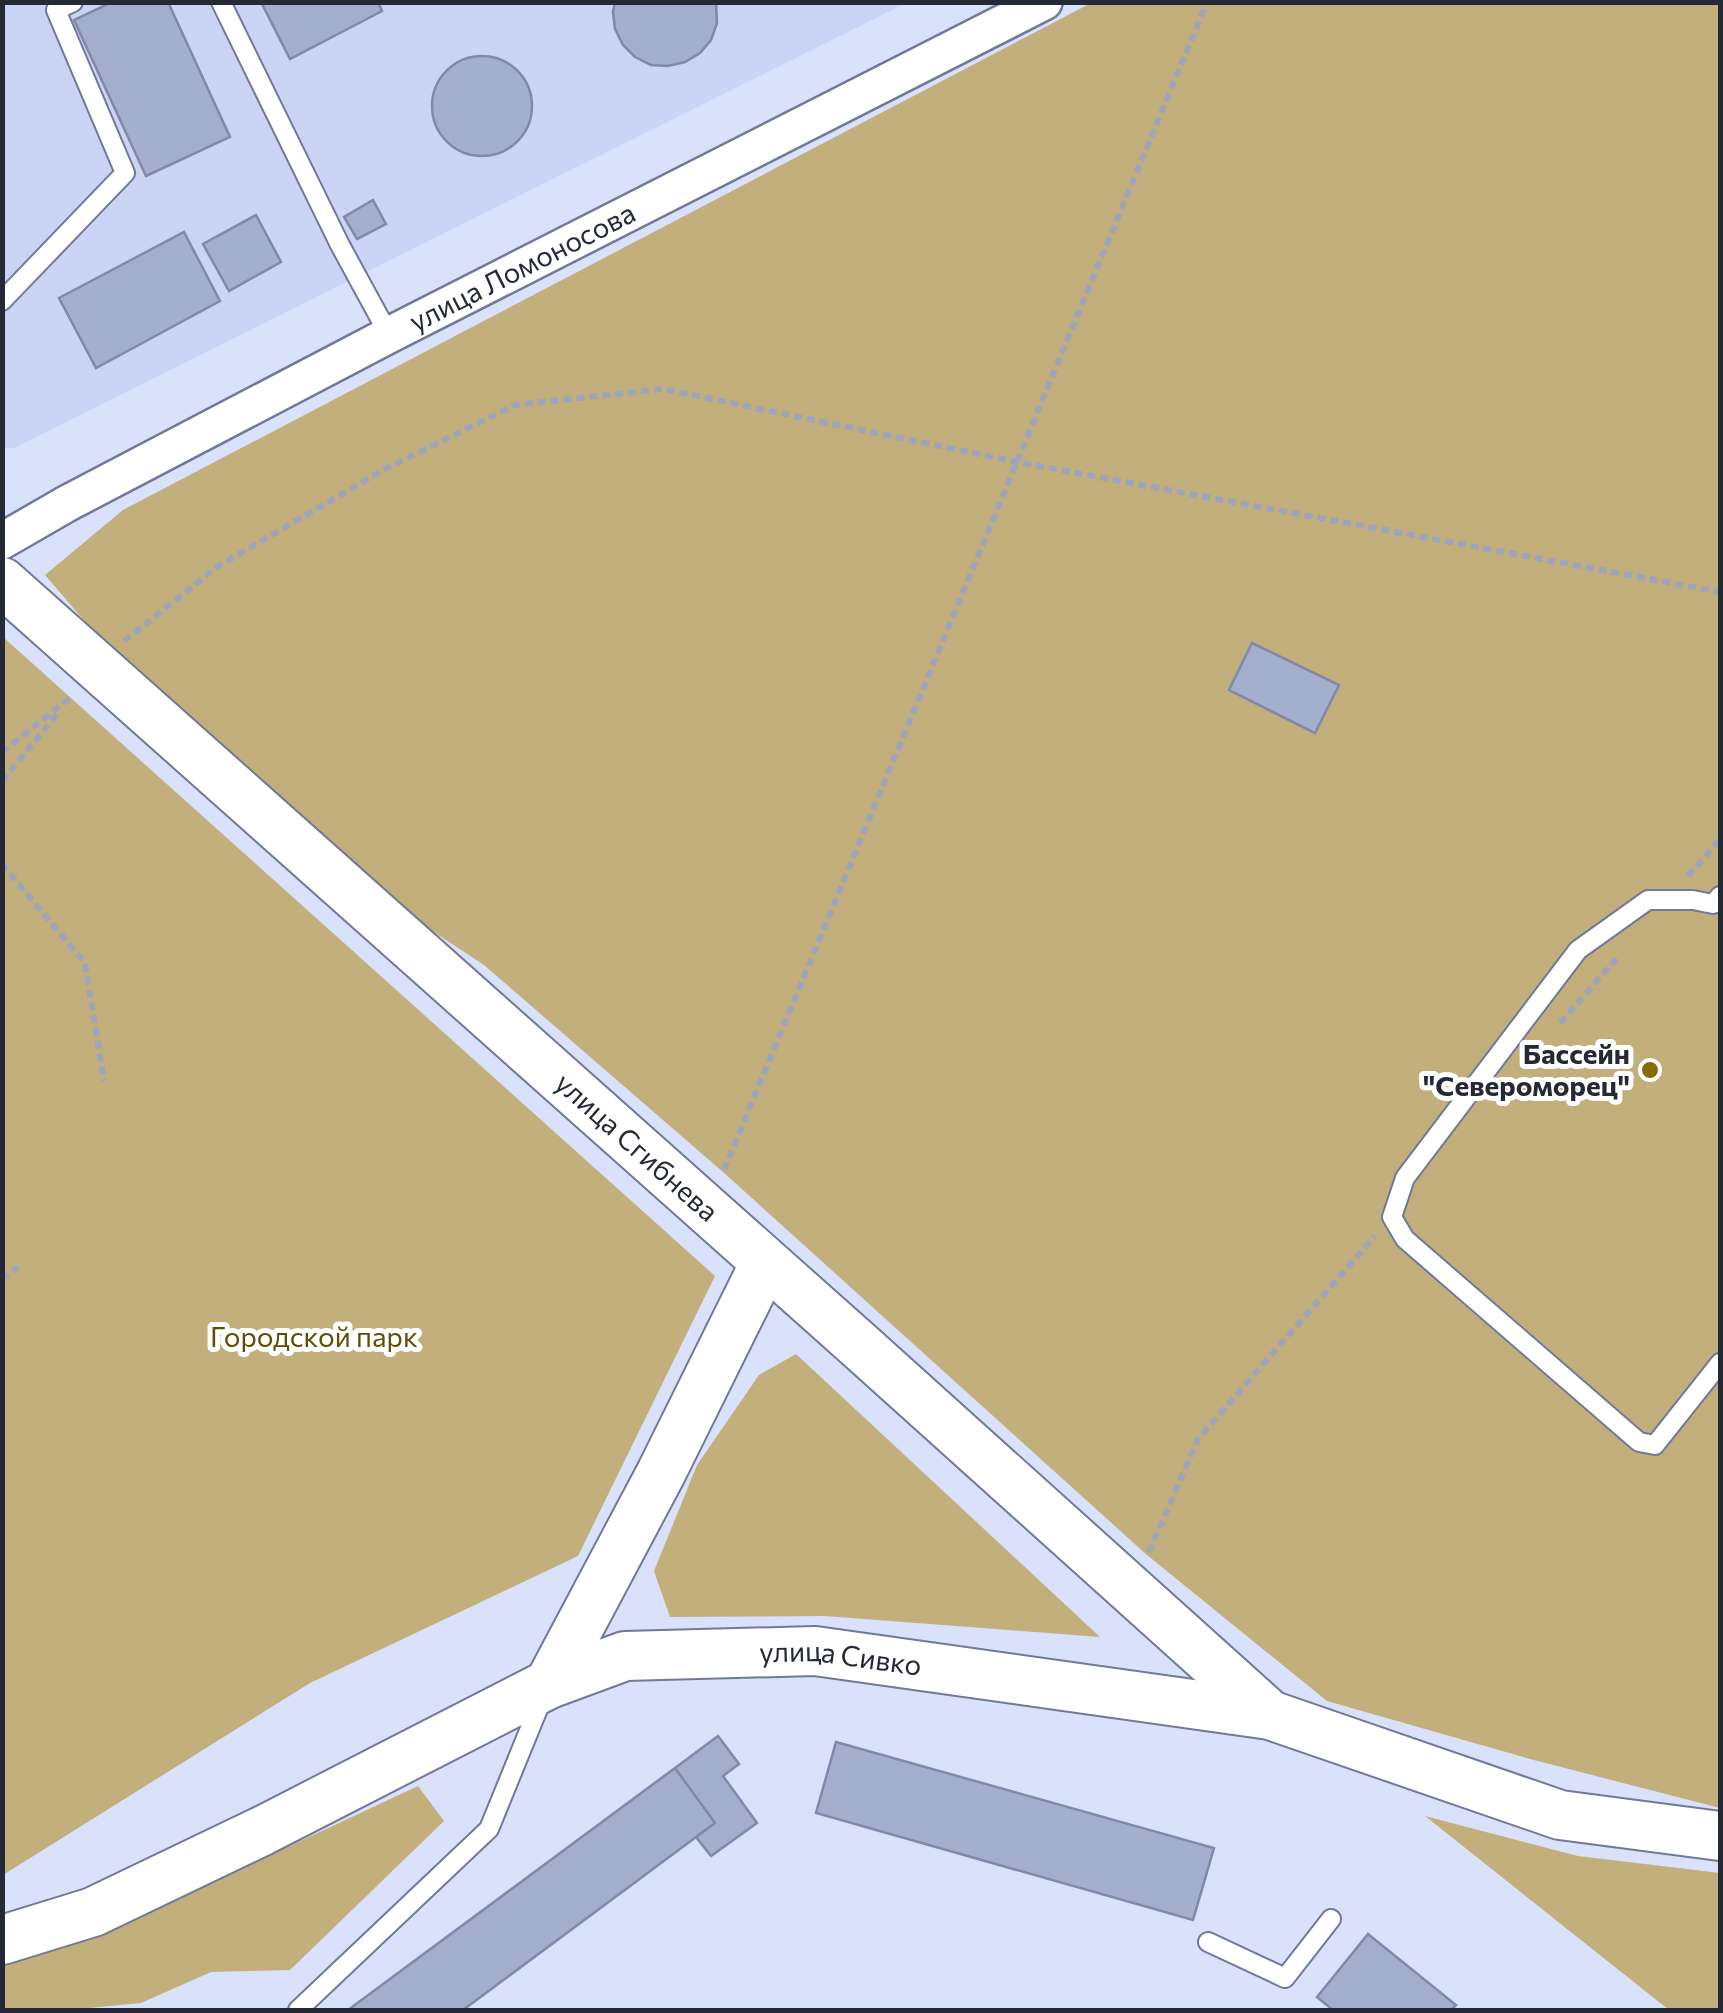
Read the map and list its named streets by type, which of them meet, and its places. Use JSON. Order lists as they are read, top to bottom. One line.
{"streets":{"street":["улица Ломоносова","улица Сгибнева","улица Сивко"]},"crossings":[["улица Сгибнева","улица Сивко"]],"parks":["Городской парк"],"places":["Бассейн \"Североморец\""]}
